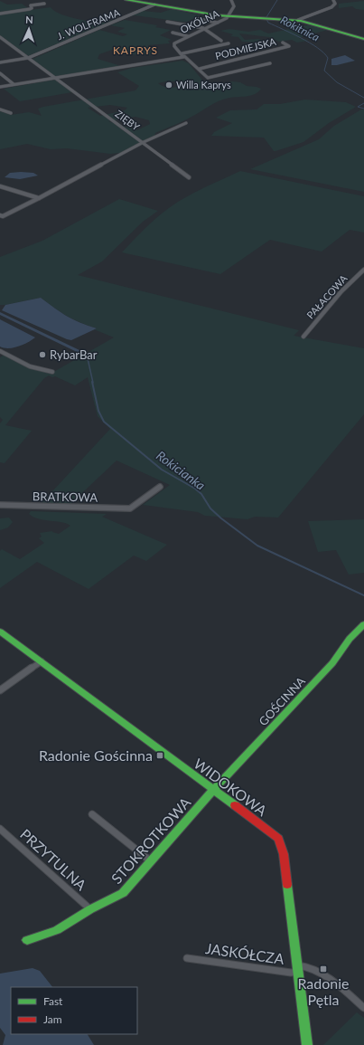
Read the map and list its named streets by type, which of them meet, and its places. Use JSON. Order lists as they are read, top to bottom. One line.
{"streets":{"street":["OKÓLNA","J. WOLFRAMA","PODMIEJSKA","ZIĘBY","PAŁACOWA","BRATKOWA","GOŚCINNA","WIDOKOWA","STOKROTKOWA","PRZYTULNA","JASKÓŁCZA"]},"crossings":[["J. WOLFRAMA","ZIĘBY"],["GOŚCINNA","WIDOKOWA"],["GOŚCINNA","STOKROTKOWA"],["WIDOKOWA","STOKROTKOWA"],["WIDOKOWA","JASKÓŁCZA"],["STOKROTKOWA","PRZYTULNA"]],"districts":["KAPRYS"],"water":["Rokitnica","Rokicianka"],"places":{"other":["Willa Kaprys","RybarBar"],"transit":["Radonie Gościnna","Radonie Pętla"]},"legend":["Fast","Jam"],"north":"top"}
